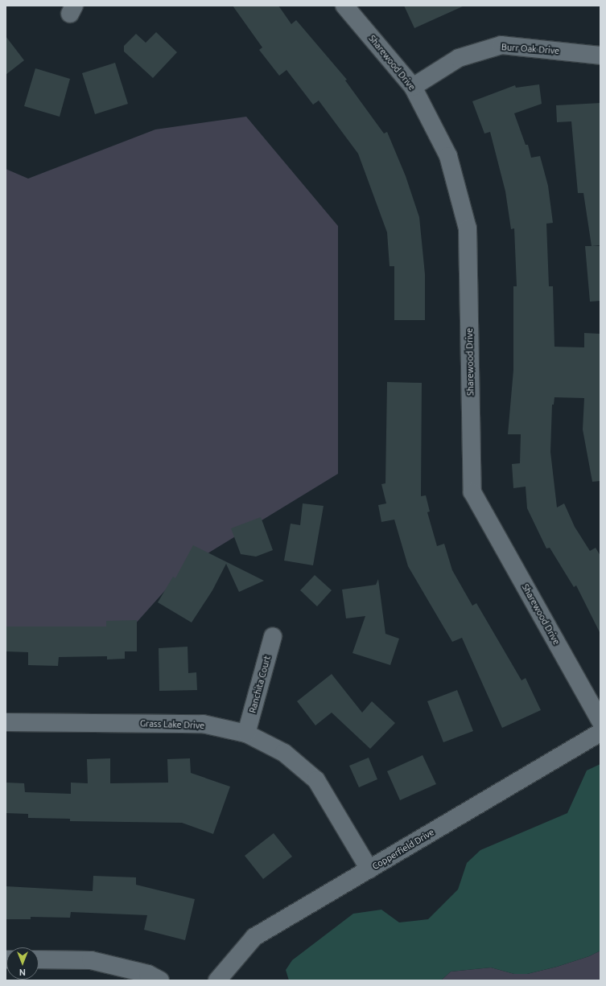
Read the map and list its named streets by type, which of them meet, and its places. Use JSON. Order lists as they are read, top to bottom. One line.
{"streets":{"street":["Burr Oak Drive","Sharewood Drive","Ranchita Court","Grass Lake Drive","Copperfield Drive"]},"crossings":[["Burr Oak Drive","Sharewood Drive"],["Ranchita Court","Grass Lake Drive"],["Grass Lake Drive","Copperfield Drive"]],"north":"bottom"}
